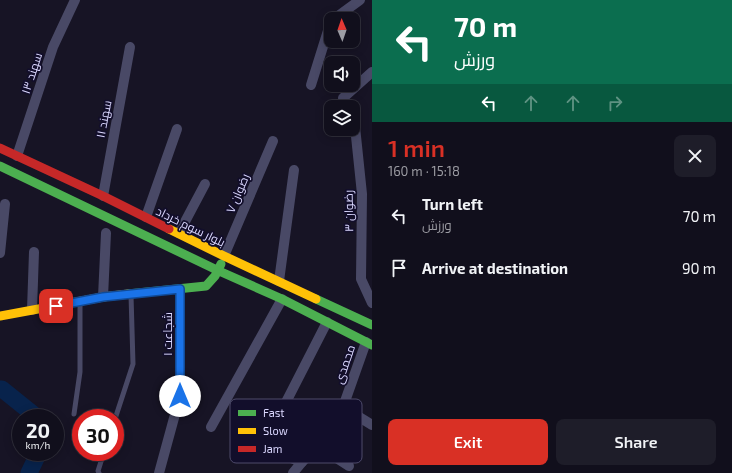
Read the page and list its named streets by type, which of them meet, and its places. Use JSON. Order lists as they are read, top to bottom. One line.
{"streets":{"main road":["بلوار سوم خرداد"],"street":["سهند ۱۳","سهند ۱۱","رضوان ۷","رضوان ۳","شجاعت ۱","محمدی"]},"crossings":[["سهند ۱۳","بلوار سوم خرداد"],["سهند ۱۱","بلوار سوم خرداد"],["رضوان ۷","بلوار سوم خرداد"]],"legend":["Fast","Slow","Jam"],"north":"top","page":{"turn":["70 m","ورزش"],"heading":["1 min","160 m · 15:18"],"list":[{"name":"Turn left","note":"ورزش","value":"70 m"},{"name":"Arrive at destination","value":"90 m"}],"speed":"20 km/h","limit":"30","buttons":["Exit","Share"]}}
